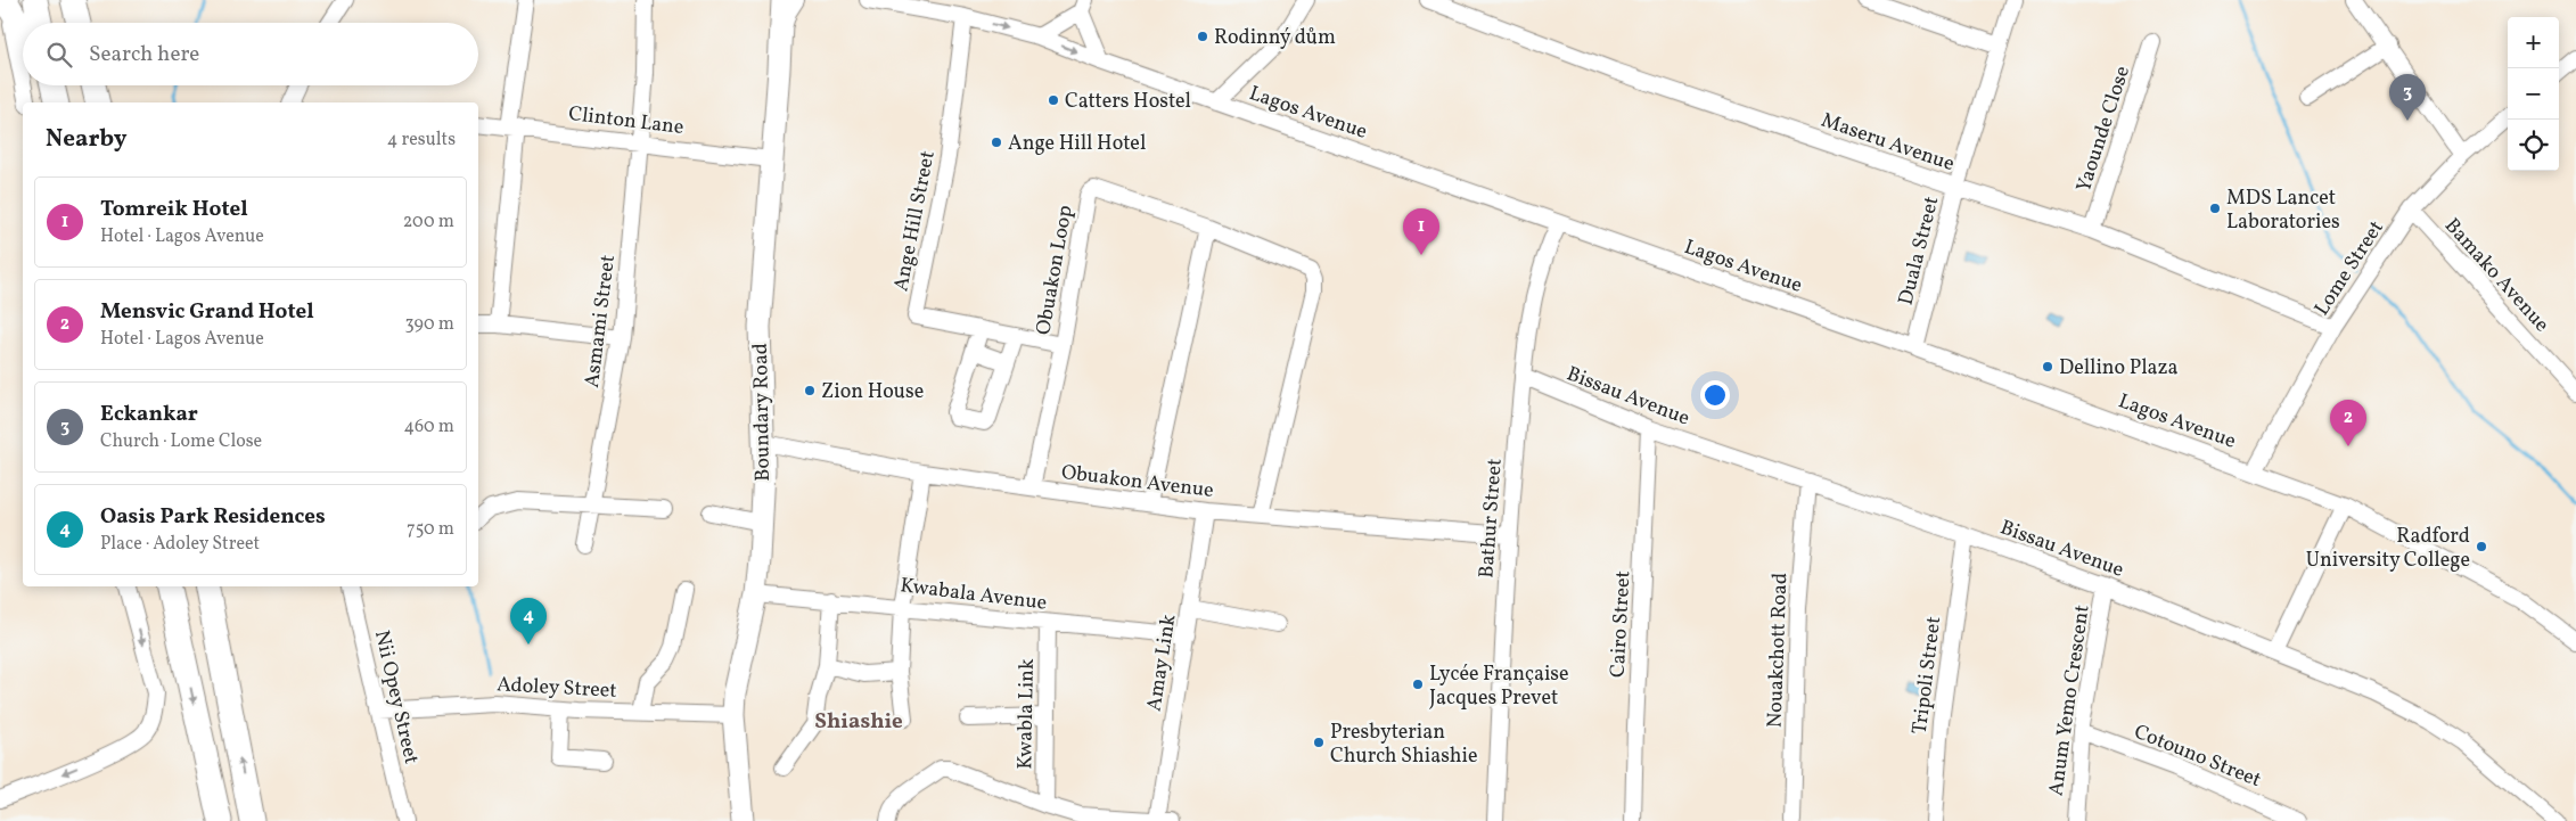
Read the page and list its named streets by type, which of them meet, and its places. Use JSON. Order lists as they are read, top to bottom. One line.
{"streets":{"main road":["Boundary Road"],"street":["Lagos Avenue","Clinton Lane","Yaounde Close","Maseru Avenue","Ange Hill Street","Duala Street","Lome Street","Obuakon Loop","Bamako Avenue","Asmami Street","Bissau Avenue","Obuakon Avenue","Bathur Street","Kwabala Avenue","Cairo Street","Nouakchott Road","Amay Link","Tripoli Street","Adoley Street","Nii Opey Street","Anum Yemo Crescent","Kwabla Link","Cotouno Street"]},"crossings":[["Lagos Avenue","Ange Hill Street"],["Lagos Avenue","Duala Street"],["Lagos Avenue","Lome Street"],["Lagos Avenue","Bathur Street"],["Clinton Lane","Asmami Street"],["Clinton Lane","Boundary Road"],["Yaounde Close","Maseru Avenue"],["Maseru Avenue","Duala Street"],["Maseru Avenue","Lome Street"],["Ange Hill Street","Obuakon Loop"],["Lome Street","Bamako Avenue"],["Obuakon Loop","Obuakon Avenue"],["Bissau Avenue","Bathur Street"],["Bissau Avenue","Cairo Street"],["Bissau Avenue","Nouakchott Road"],["Bissau Avenue","Tripoli Street"],["Bissau Avenue","Anum Yemo Crescent"],["Boundary Road","Obuakon Avenue"],["Boundary Road","Kwabala Avenue"],["Boundary Road","Adoley Street"],["Obuakon Avenue","Bathur Street"],["Obuakon Avenue","Amay Link"],["Kwabala Avenue","Amay Link"],["Kwabala Avenue","Kwabla Link"],["Adoley Street","Nii Opey Street"],["Anum Yemo Crescent","Cotouno Street"]],"districts":["Shiashie"],"places":["Rodinný dům","Catters Hostel","Ange Hill Hotel","MDS Lancet Laboratories","Dellino Plaza","Zion House","Radford University College","Lycée Française Jacques Prevet","Presbyterian Church Shiashie"],"page":{"map_buttons":["+","−"],"search":"Search here","pins":["3","1","2","4"],"heading":["Nearby","4 results"],"list":[{"mark":"1","name":"Tomreik Hotel","note":"Hotel · Lagos Avenue","value":"200 m"},{"mark":"2","name":"Mensvic Grand Hotel","note":"Hotel · Lagos Avenue","value":"390 m"},{"mark":"3","name":"Eckankar","note":"Church · Lome Close","value":"460 m"},{"mark":"4","name":"Oasis Park Residences","note":"Place · Adoley Street","value":"750 m"}]}}
